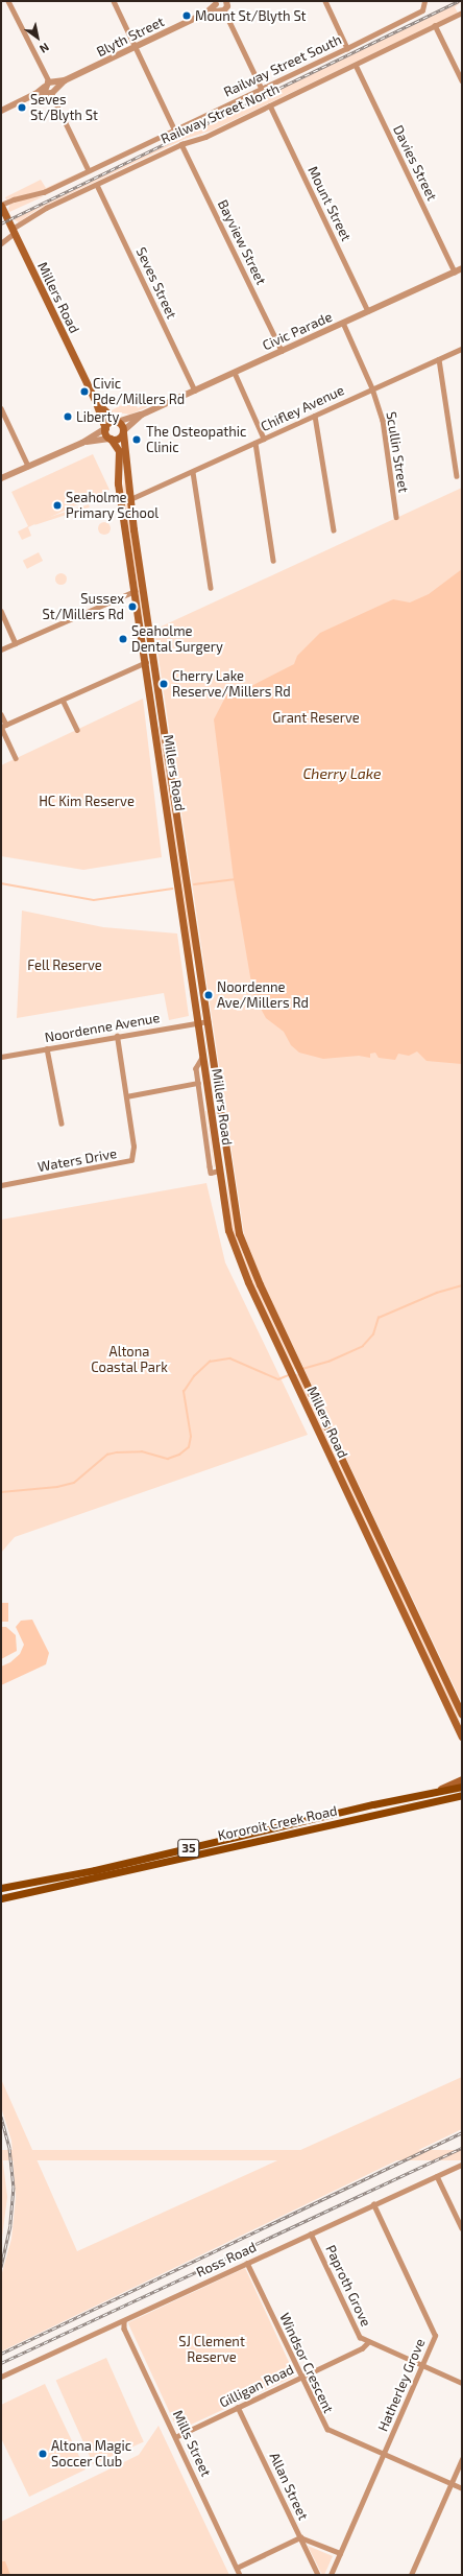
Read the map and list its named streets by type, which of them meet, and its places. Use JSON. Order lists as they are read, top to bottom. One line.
{"streets":{"main road":["Millers Road","Kororoit Creek Road","35"],"street":["Blyth Street","Railway Street South","Railway Street North","Davies Street","Mount Street","Bayview Street","Seves Street","Civic Parade","Chifley Avenue","Scullin Street","Noordenne Avenue","Waters Drive","Ross Road","Paproth Grove","Windsor Crescent","Hatherley Grove","Gilligan Road","Mills Street","Allan Street"]},"crossings":[["Railway Street South","Millers Road"],["Railway Street North","Davies Street"],["Railway Street North","Mount Street"],["Railway Street North","Bayview Street"],["Railway Street North","Seves Street"],["Railway Street North","Millers Road"],["Davies Street","Civic Parade"],["Mount Street","Civic Parade"],["Bayview Street","Civic Parade"],["Seves Street","Civic Parade"],["Millers Road","Civic Parade"],["Millers Road","Chifley Avenue"],["Millers Road","Noordenne Avenue"],["Civic Parade","Scullin Street"],["Chifley Avenue","Scullin Street"],["Noordenne Avenue","Waters Drive"],["Ross Road","Paproth Grove"],["Ross Road","Windsor Crescent"],["Ross Road","Hatherley Grove"],["Ross Road","Mills Street"],["Paproth Grove","Hatherley Grove"],["Paproth Grove","Gilligan Road"],["Windsor Crescent","Hatherley Grove"],["Windsor Crescent","Gilligan Road"],["Gilligan Road","Mills Street"],["Gilligan Road","Allan Street"]],"water":["Cherry Lake"],"parks":["Grant Reserve","HC Kim Reserve","Fell Reserve","Altona Coastal Park","SJ Clement Reserve"],"places":["Mount St/Blyth St","Seves St/Blyth St","Civic Pde/Millers Rd","Liberty","The Osteopathic Clinic","Seaholme Primary School","Sussex St/Millers Rd","Seaholme Dental Surgery","Cherry Lake Reserve/Millers Rd","Noordenne Ave/Millers Rd","Altona Magic Soccer Club"],"north":"bottom right"}
